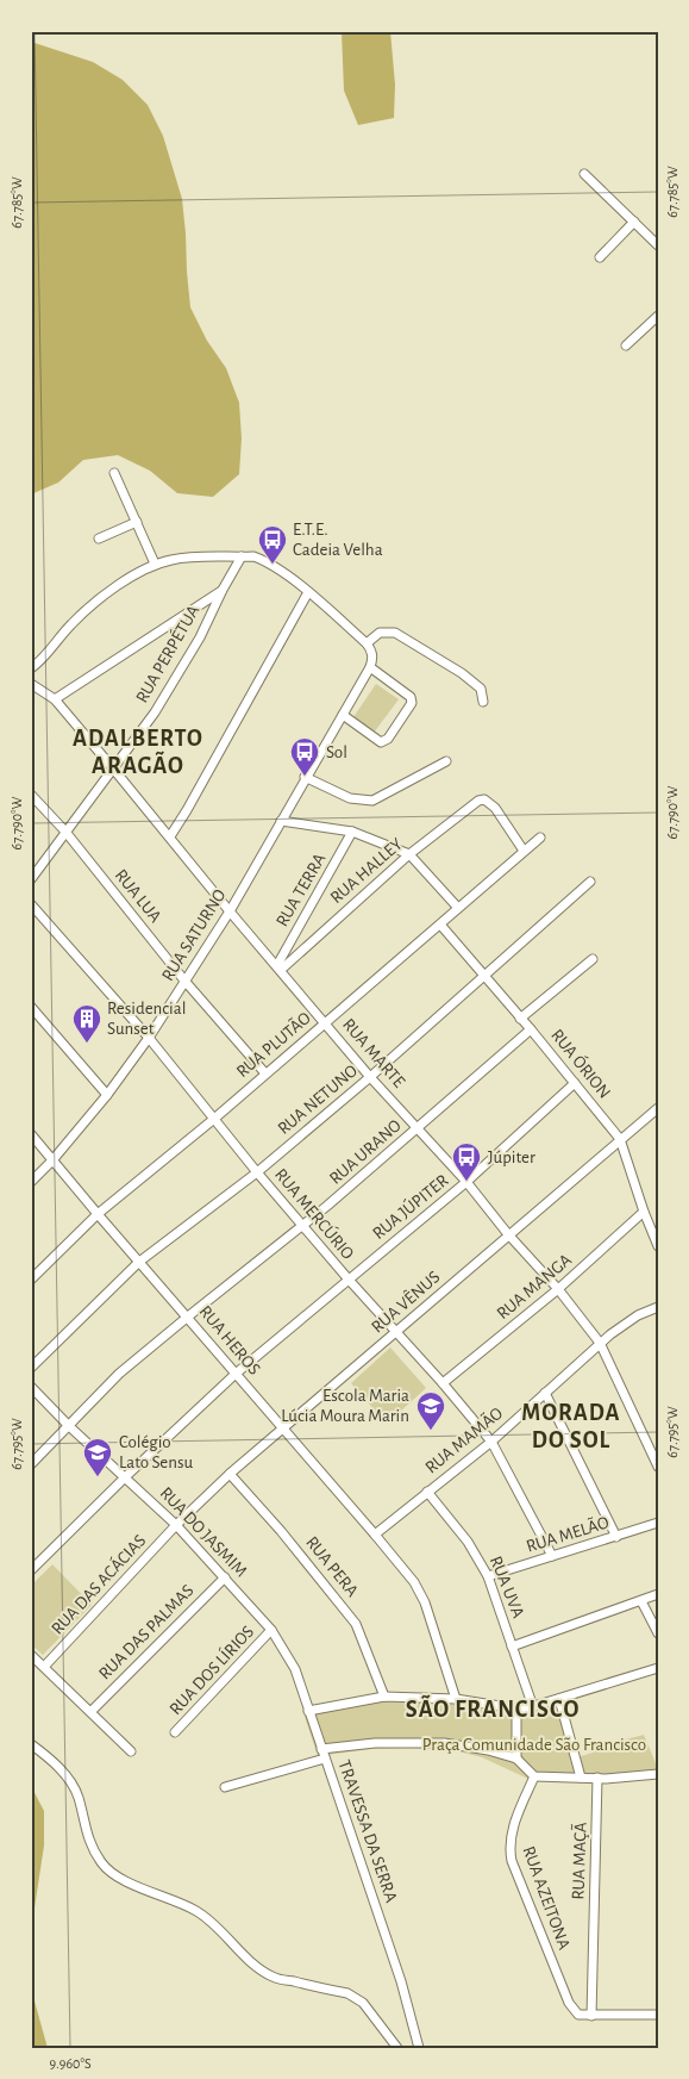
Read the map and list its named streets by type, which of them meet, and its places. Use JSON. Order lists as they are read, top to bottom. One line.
{"streets":{"street":["RUA PERPÉTUA","RUA HALLEY","RUA TERRA","RUA LUA","RUA SATURNO","RUA PLUTÃO","RUA MARTE","RUA ÓRION","RUA NETUNO","RUA URANO","RUA JÚPITER","RUA MERCÚRIO","RUA MANGA","RUA VÊNUS","RUA HEROS","RUA MAMÃO","RUA DO JASMIM","RUA MELÃO","RUA PERA","RUA DAS ACÁCIAS","RUA UVA","RUA DAS PALMAS","RUA DOS LÍRIOS","TRAVESSA DA SERRA","RUA MAÇÃ","RUA AZEITONA"]},"crossings":[["RUA PERPÉTUA","RUA LUA"],["RUA PERPÉTUA","RUA MARTE"],["RUA HALLEY","RUA TERRA"],["RUA HALLEY","RUA PLUTÃO"],["RUA HALLEY","RUA MARTE"],["RUA TERRA","RUA MARTE"],["RUA LUA","RUA SATURNO"],["RUA LUA","RUA PLUTÃO"],["RUA SATURNO","RUA MARTE"],["RUA SATURNO","RUA MERCÚRIO"],["RUA SATURNO","RUA HEROS"],["RUA PLUTÃO","RUA MARTE"],["RUA PLUTÃO","RUA ÓRION"],["RUA PLUTÃO","RUA MERCÚRIO"],["RUA PLUTÃO","RUA HEROS"],["RUA MARTE","RUA NETUNO"],["RUA MARTE","RUA URANO"],["RUA MARTE","RUA JÚPITER"],["RUA MARTE","RUA MANGA"],["RUA MARTE","RUA VÊNUS"],["RUA MARTE","RUA MAMÃO"],["RUA ÓRION","RUA NETUNO"],["RUA ÓRION","RUA URANO"],["RUA ÓRION","RUA JÚPITER"],["RUA ÓRION","RUA MANGA"],["RUA ÓRION","RUA VÊNUS"],["RUA NETUNO","RUA MERCÚRIO"],["RUA NETUNO","RUA HEROS"],["RUA URANO","RUA MERCÚRIO"],["RUA URANO","RUA HEROS"],["RUA URANO","RUA DO JASMIM"],["RUA JÚPITER","RUA MERCÚRIO"],["RUA JÚPITER","RUA HEROS"],["RUA JÚPITER","RUA DO JASMIM"],["RUA MERCÚRIO","RUA MANGA"],["RUA MERCÚRIO","RUA VÊNUS"],["RUA MERCÚRIO","RUA MAMÃO"],["RUA MERCÚRIO","RUA MELÃO"],["RUA VÊNUS","RUA HEROS"],["RUA VÊNUS","RUA DO JASMIM"],["RUA VÊNUS","RUA PERA"],["RUA VÊNUS","RUA DAS ACÁCIAS"],["RUA HEROS","RUA MAMÃO"],["RUA MAMÃO","RUA UVA"],["RUA DO JASMIM","RUA DAS ACÁCIAS"],["RUA DO JASMIM","RUA DAS PALMAS"],["RUA DO JASMIM","RUA DOS LÍRIOS"],["RUA DO JASMIM","TRAVESSA DA SERRA"],["RUA MELÃO","RUA UVA"],["RUA DOS LÍRIOS","TRAVESSA DA SERRA"],["RUA MAÇÃ","RUA AZEITONA"]],"districts":["ADALBERTO ARAGÃO","MORADA DO SOL","SÃO FRANCISCO"],"parks":["Praça Comunidade São Francisco"],"places":{"bus stop":["E.T.E. Cadeia Velha","Sol","Júpiter"],"building":["Residencial Sunset"],"school or university":["Escola Maria Lúcia Moura Marin","Colégio Lato Sensu"]},"coordinates":["67.785°W","67.790°W","67.795°W","9.960°S"]}
